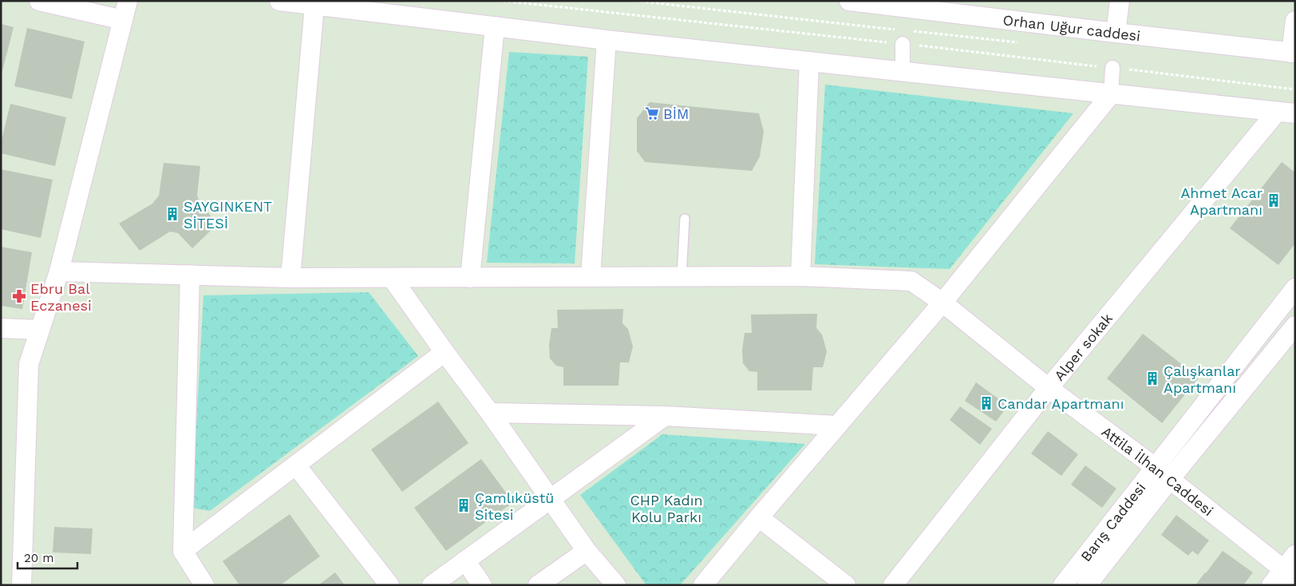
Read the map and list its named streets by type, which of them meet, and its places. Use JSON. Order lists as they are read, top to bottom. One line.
{"streets":{"street":["Orhan Uğur caddesi","Alper sokak","Attila İlhan Caddesi","Barış Caddesi"]},"crossings":[["Alper sokak","Attila İlhan Caddesi"],["Attila İlhan Caddesi","Barış Caddesi"]],"parks":["CHP Kadın Kolu Parkı"],"places":{"supermarket":["BİM"],"building":["Ahmet Acar Apartmanı","SAYGINKENT SİTESİ","Çalışkanlar Apartmanı","Candar Apartmanı","Çamlıküstü Sitesi"],"pharmacy":["Ebru Bal Eczanesi"]},"scale_bar":"20 m"}
